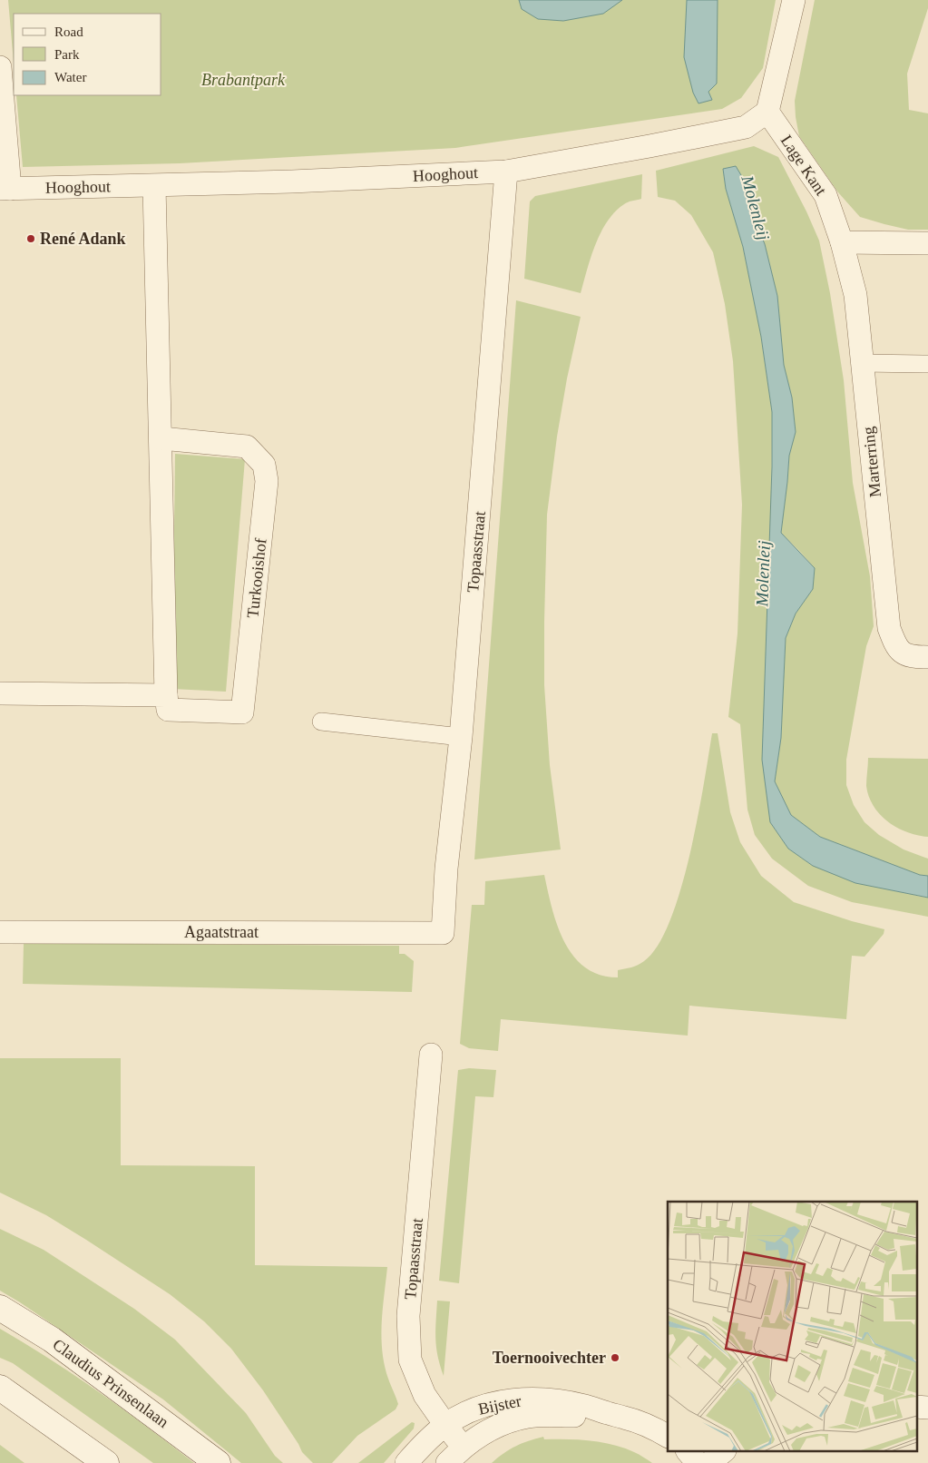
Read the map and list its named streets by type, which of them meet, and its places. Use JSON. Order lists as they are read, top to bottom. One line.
{"streets":{"main road":["Claudius Prinsenlaan"],"street":["Lage Kant","Hooghout","Marterring","Topaasstraat","Turkooishof","Agaatstraat","Bijster"]},"crossings":[["Lage Kant","Hooghout"],["Lage Kant","Marterring"],["Hooghout","Topaasstraat"],["Topaasstraat","Agaatstraat"],["Topaasstraat","Bijster"]],"water":["Molenleij"],"parks":["Brabantpark"],"places":["René Adank","Toernooivechter"],"legend":["Road","Park","Water"]}
